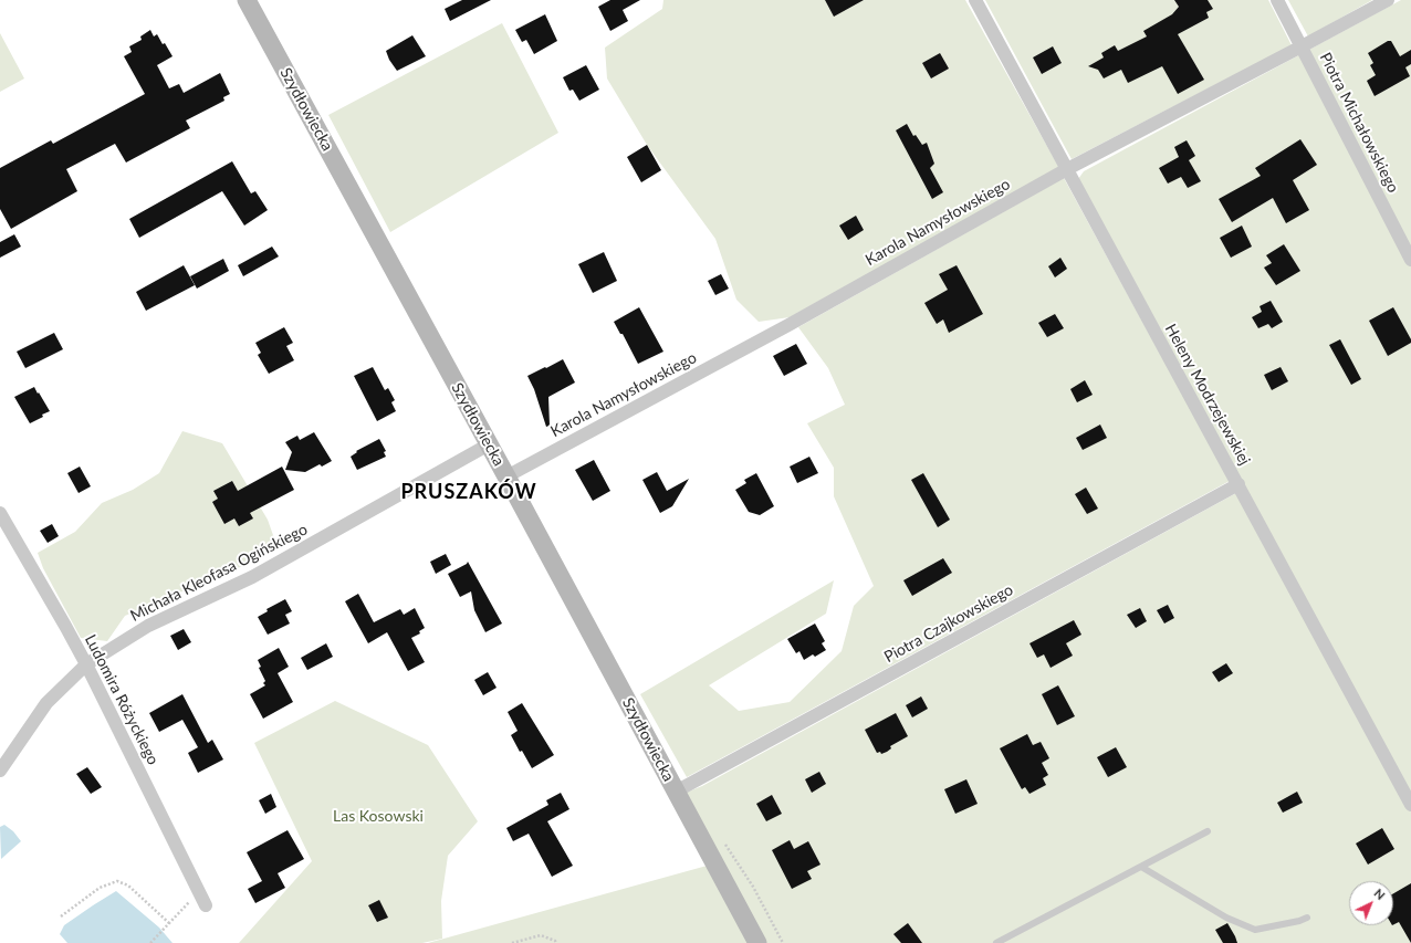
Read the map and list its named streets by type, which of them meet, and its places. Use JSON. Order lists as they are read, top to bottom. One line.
{"streets":{"street":["Szydłowiecka","Piotra Michałowskiego","Karola Namysłowskiego","Heleny Modrzejewskiej","Michała Kleofasa Ogińskiego","Piotra Czajkowskiego","Ludomira Różyckiego"]},"crossings":[["Szydłowiecka","Karola Namysłowskiego"],["Szydłowiecka","Michała Kleofasa Ogińskiego"],["Szydłowiecka","Piotra Czajkowskiego"],["Piotra Michałowskiego","Karola Namysłowskiego"],["Karola Namysłowskiego","Heleny Modrzejewskiej"],["Heleny Modrzejewskiej","Piotra Czajkowskiego"],["Michała Kleofasa Ogińskiego","Ludomira Różyckiego"]],"districts":["PRUSZAKÓW"],"parks":["Las Kosowski"],"north":"top right"}
